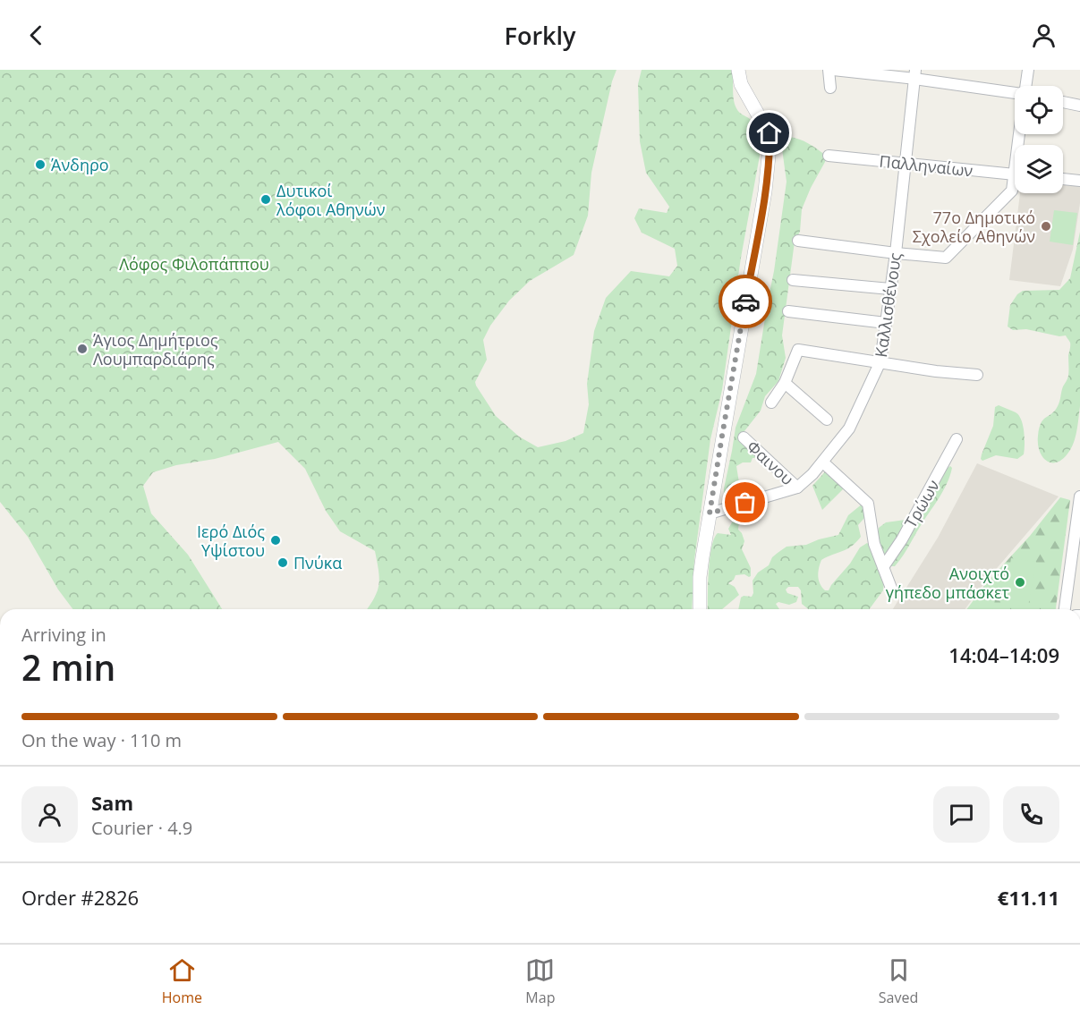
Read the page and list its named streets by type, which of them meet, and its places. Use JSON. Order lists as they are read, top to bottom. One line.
{"streets":{"street":["Παλληναίων","Καλλισθένους","Φαινου","Τρώων"]},"crossings":[["Παλληναίων","Καλλισθένους"],["Καλλισθένους","Φαινου"]],"parks":["Λόφος Φιλοπάππου"],"places":["Άνδηρο","Δυτικοί λόφοι Αθηνών","77ο Δημοτικό Σχολείο Αθηνών","Άγιος Δημήτριος Λουμπαρδιάρης","Ιερό Διός Υψίστου","Πνύκα","Ανοιχτό γήπεδο μπάσκετ"],"page":{"header":"Forkly","heading":["2 min","Arriving in","14:04–14:09"],"panel":["Sam","Courier · 4.9","Order #2826","€11.11"],"bar":"On the way · 110 m","tabs":["Home","Map","Saved"]}}
